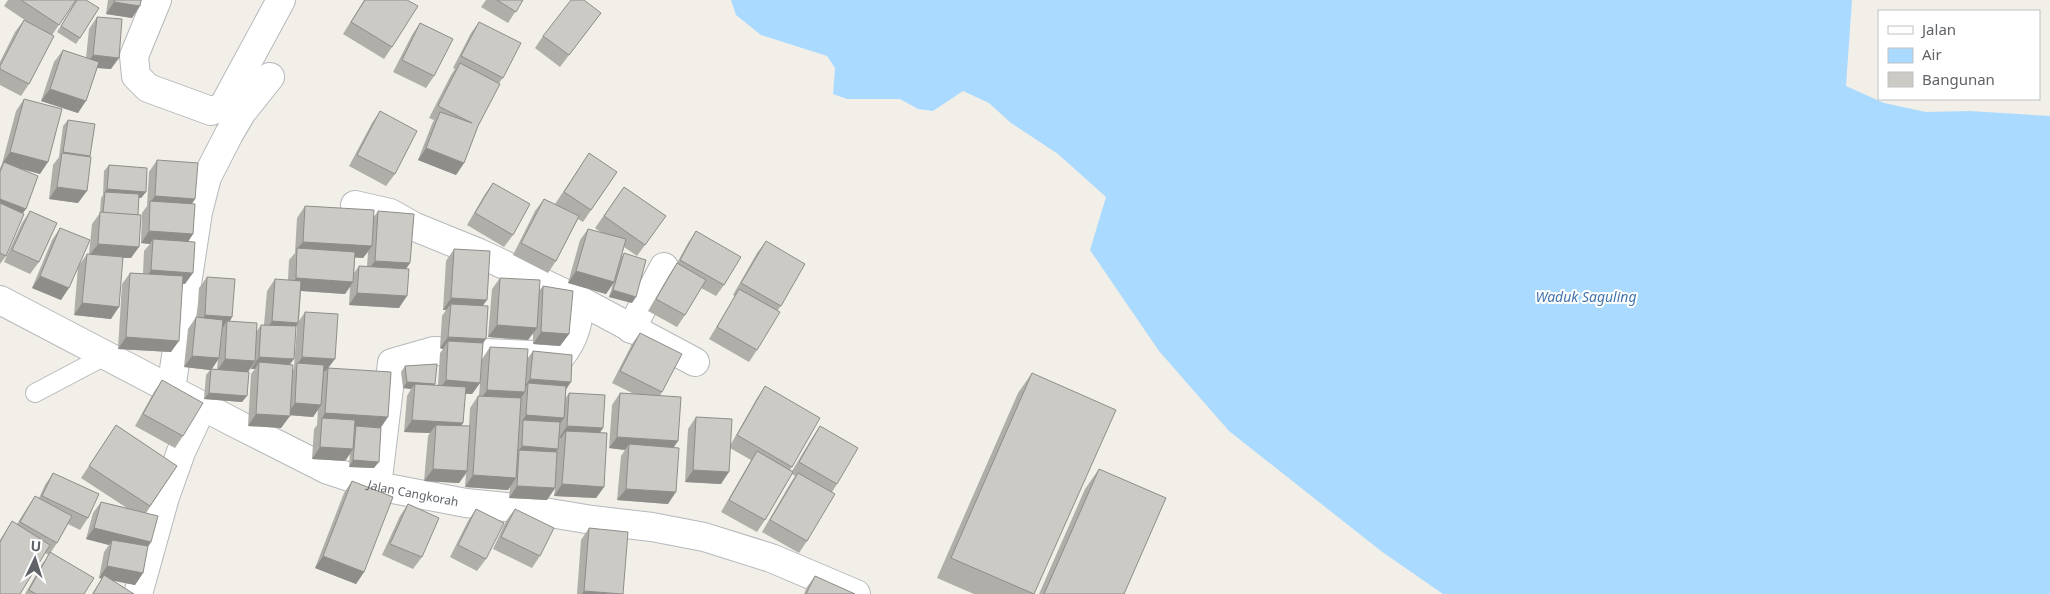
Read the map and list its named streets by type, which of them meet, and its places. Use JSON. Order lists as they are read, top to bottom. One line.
{"streets":{"street":["Jalan Cangkorah"]},"water":["Waduk Saguling"],"legend":["Jalan","Air","Bangunan"],"north":"top"}
